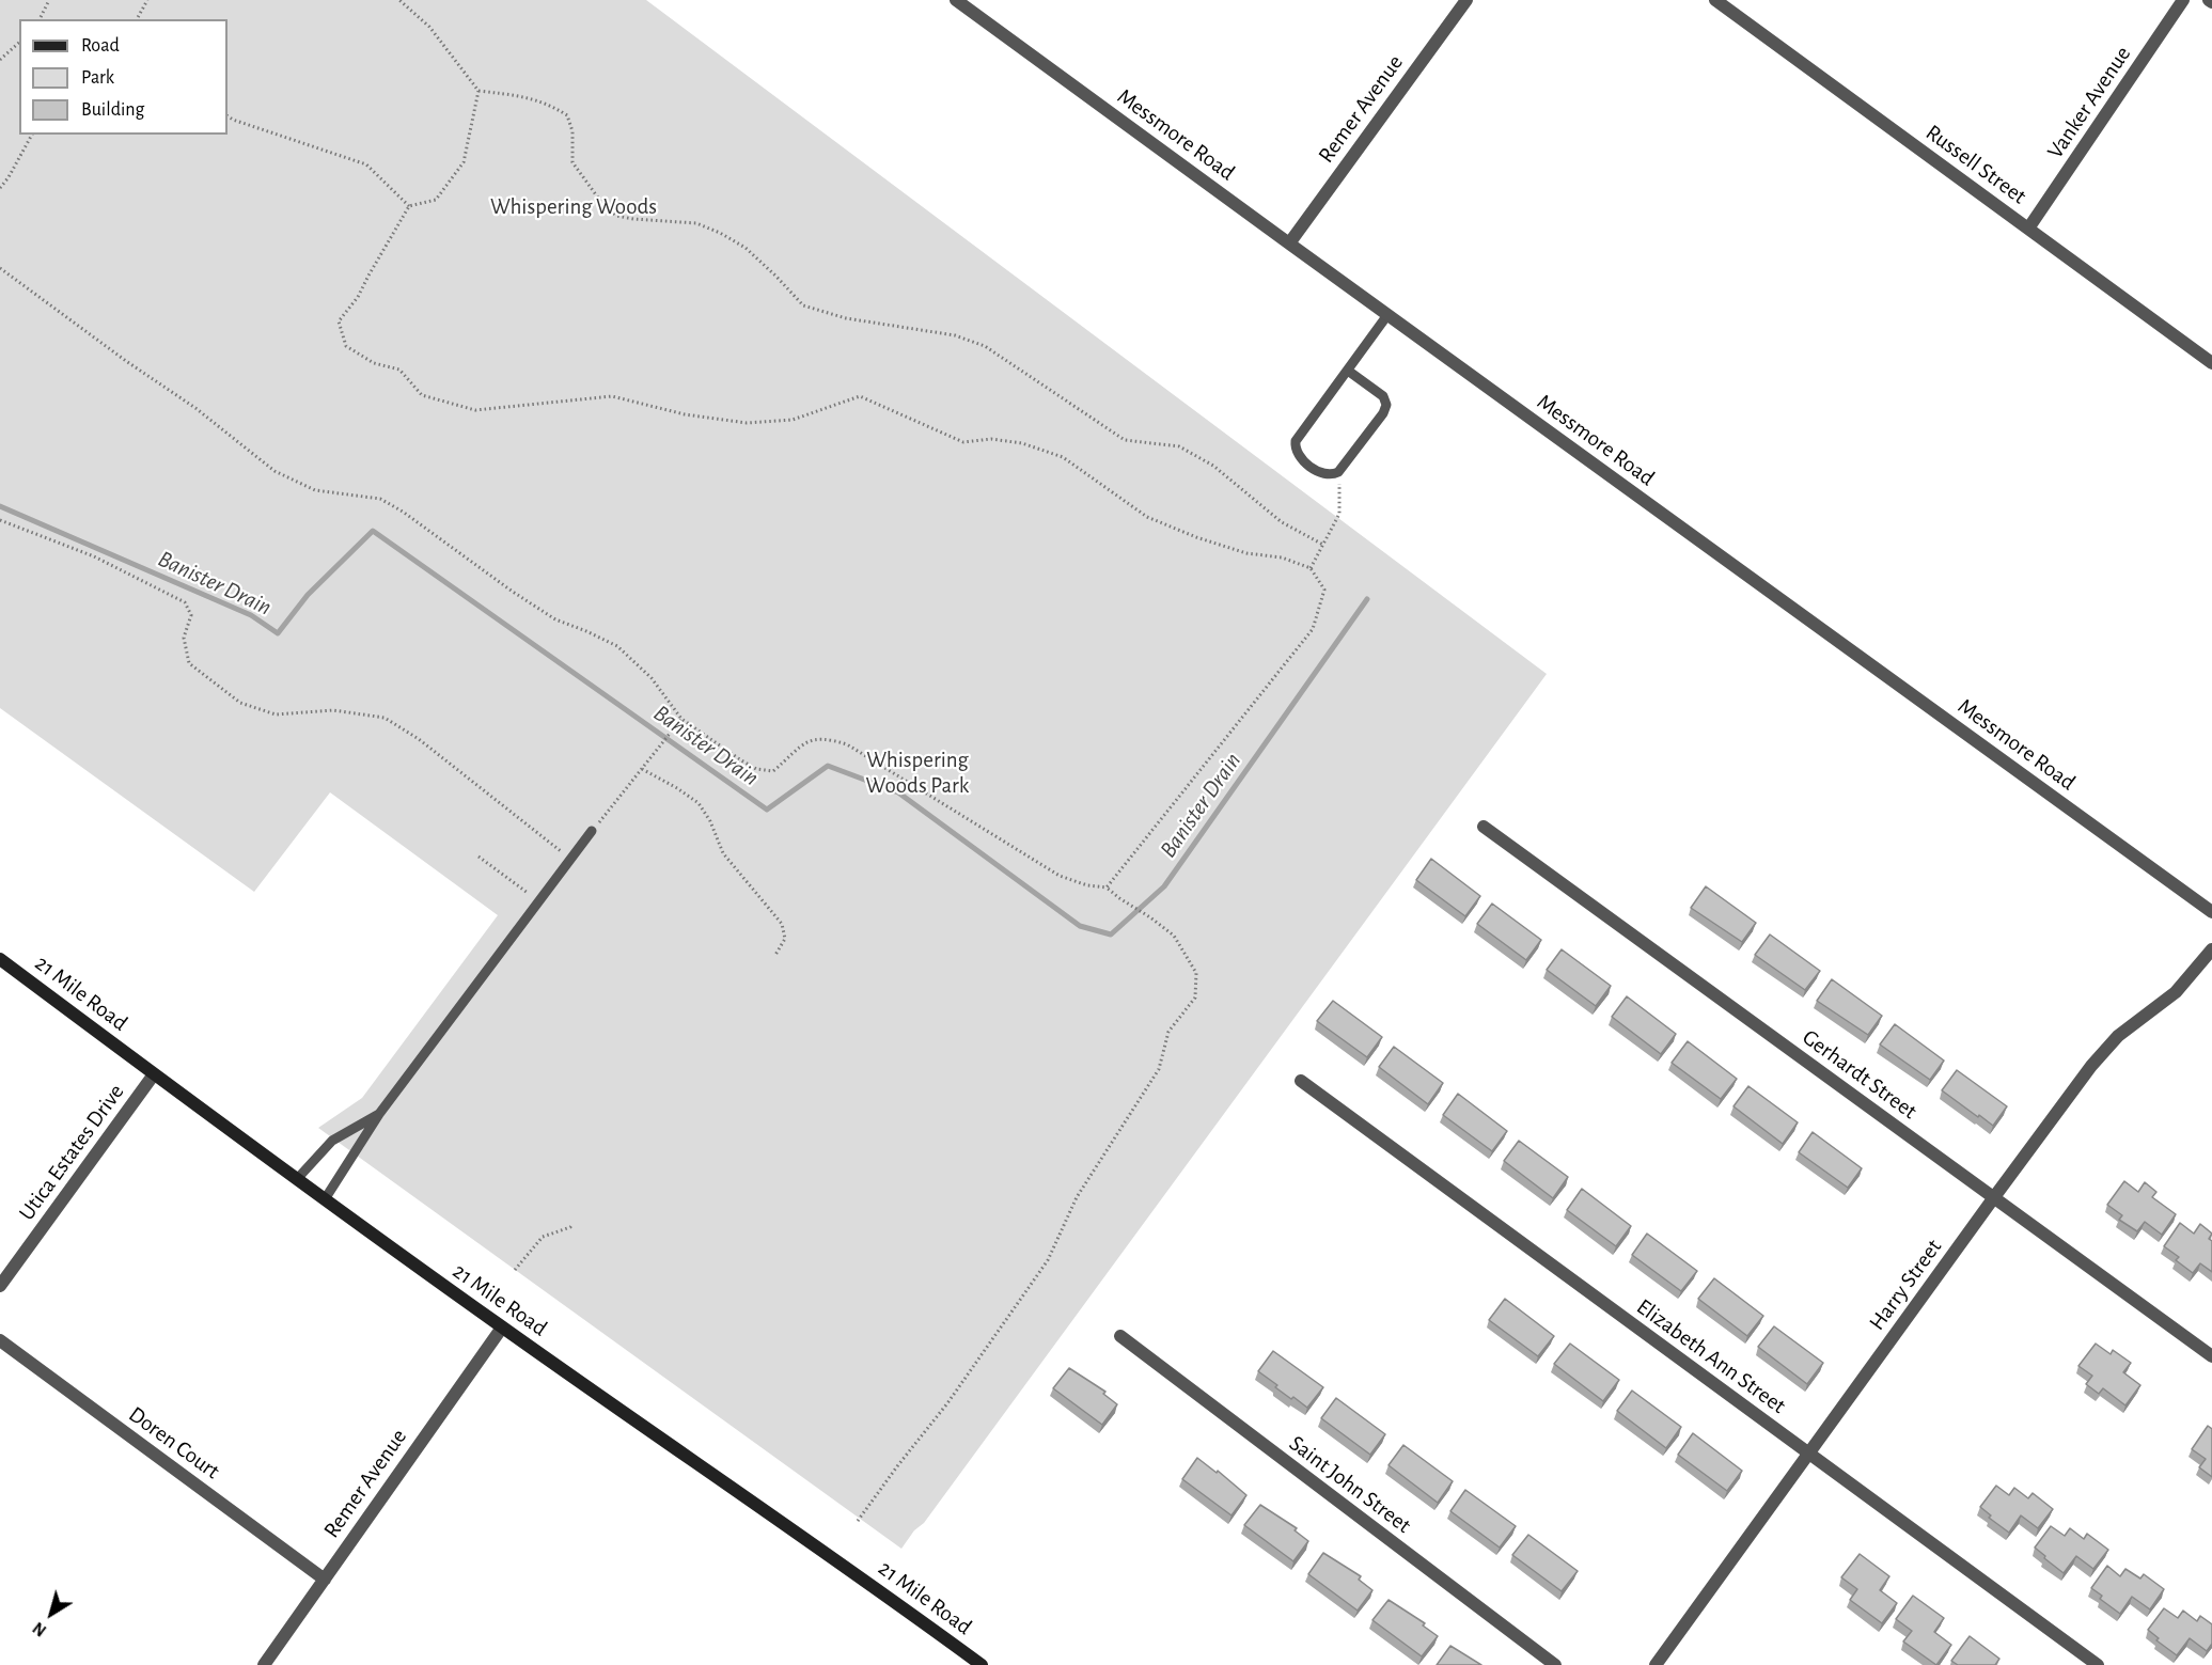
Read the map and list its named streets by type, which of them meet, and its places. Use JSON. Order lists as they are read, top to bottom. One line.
{"streets":{"street":["Vanker Avenue","Remer Avenue","Messmore Road","Russell Street","21 Mile Road","Gerhardt Street","Utica Estates Drive","Harry Street","Elizabeth Ann Street","Doren Court","Saint John Street"]},"crossings":[["Vanker Avenue","Russell Street"],["Remer Avenue","Messmore Road"],["Remer Avenue","21 Mile Road"],["Remer Avenue","Doren Court"],["21 Mile Road","Utica Estates Drive"],["Gerhardt Street","Harry Street"],["Harry Street","Elizabeth Ann Street"]],"water":["Banister Drain"],"parks":["Whispering Woods","Whispering Woods Park"],"legend":["Road","Park","Building"],"north":"bottom left"}
